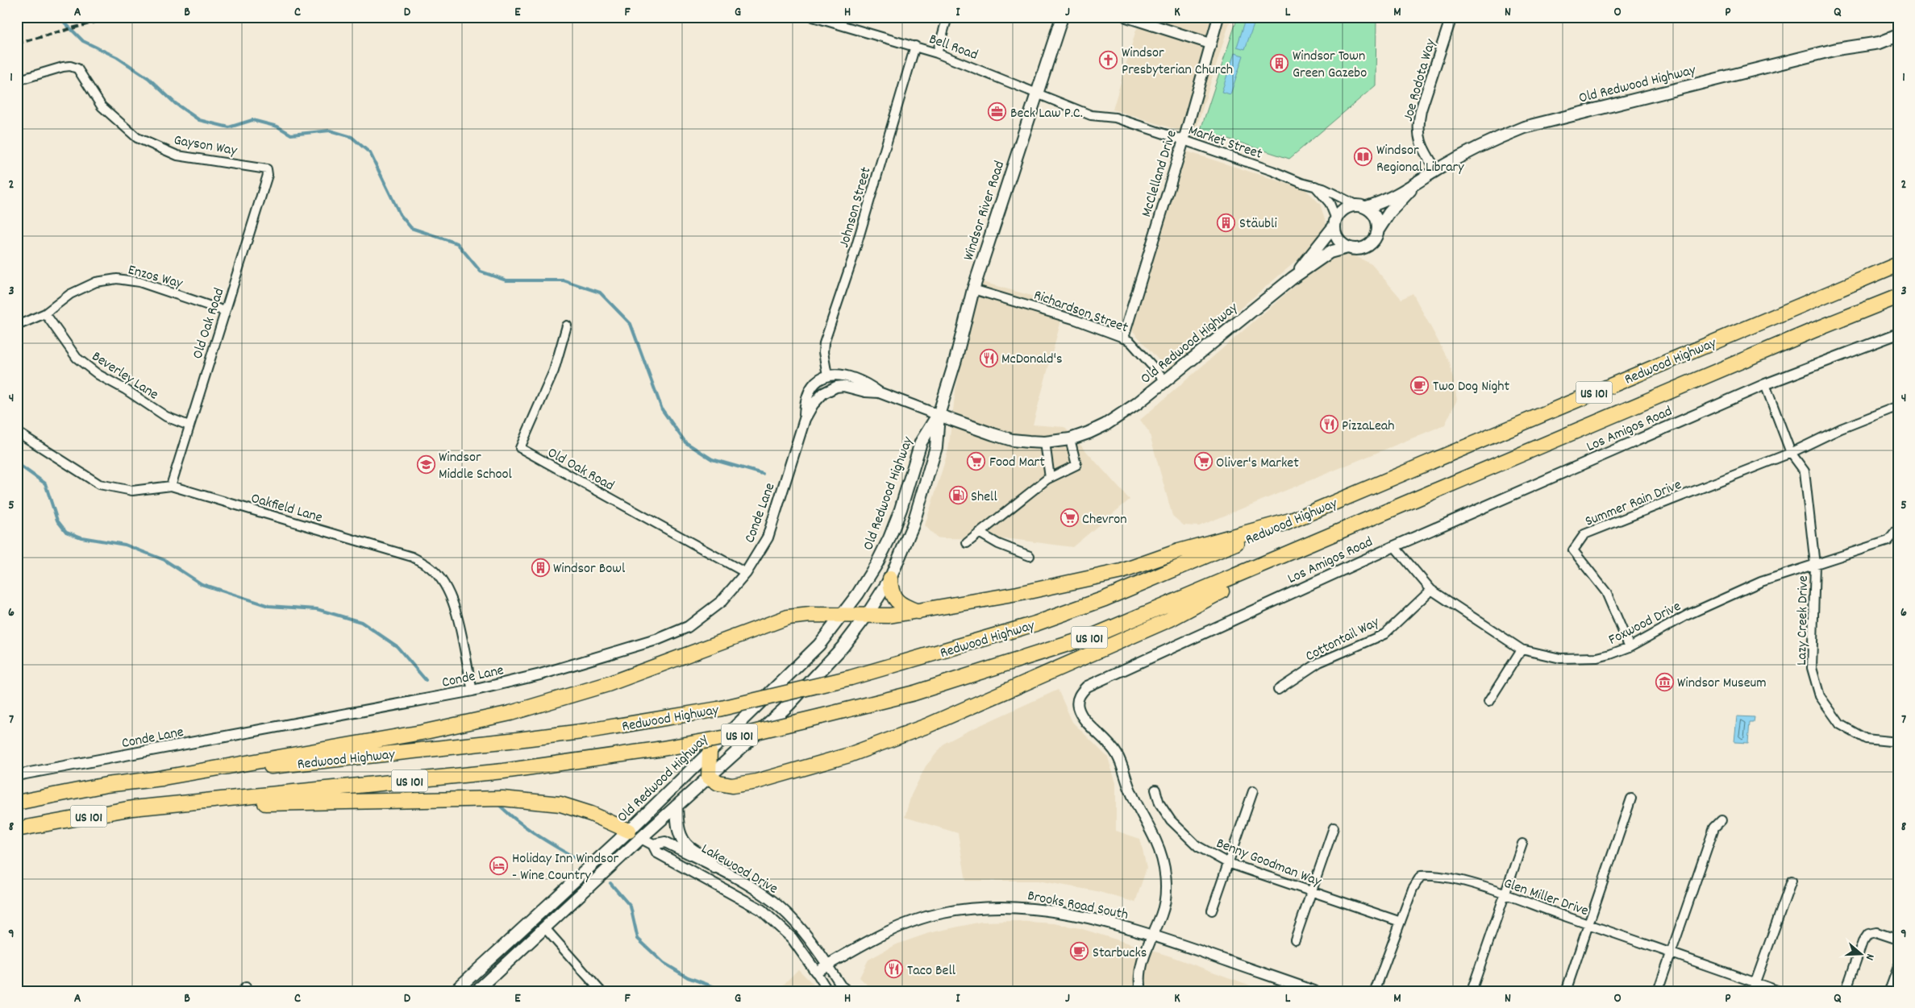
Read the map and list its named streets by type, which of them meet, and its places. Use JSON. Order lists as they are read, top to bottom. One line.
{"streets":{"highway":["Redwood Highway","US 101"],"main road":["Old Redwood Highway","Windsor River Road"],"street":["Bell Road","Joe Rodota Way","Market Street","Gayson Way","McClelland Drive","Johnson Street","Enzos Way","Richardson Street","Old Oak Road","Beverley Lane","Los Amigos Road","Summer Rain Drive","Oakfield Lane","Conde Lane","Lazy Creek Drive","Foxwood Drive","Cottontail Way","Benny Goodman Way","Lakewood Drive","Glen Miller Drive","Brooks Road South"]},"crossings":[["Bell Road","Market Street"],["Bell Road","Johnson Street"],["Bell Road","Windsor River Road"],["Joe Rodota Way","Old Redwood Highway"],["Old Redwood Highway","Market Street"],["Old Redwood Highway","Windsor River Road"],["Old Redwood Highway","Richardson Street"],["Old Redwood Highway","Conde Lane"],["Old Redwood Highway","Lakewood Drive"],["Market Street","McClelland Drive"],["Market Street","Windsor River Road"],["Gayson Way","Old Oak Road"],["McClelland Drive","Richardson Street"],["Johnson Street","Conde Lane"],["Windsor River Road","Richardson Street"],["Windsor River Road","Conde Lane"],["Enzos Way","Old Oak Road"],["Enzos Way","Beverley Lane"],["Old Oak Road","Beverley Lane"],["Old Oak Road","Oakfield Lane"],["Old Oak Road","Conde Lane"],["Los Amigos Road","Lazy Creek Drive"],["Los Amigos Road","Foxwood Drive"],["Los Amigos Road","Brooks Road South"],["Summer Rain Drive","Lazy Creek Drive"],["Summer Rain Drive","Foxwood Drive"],["Oakfield Lane","Conde Lane"],["Lazy Creek Drive","Foxwood Drive"],["Foxwood Drive","Cottontail Way"],["Benny Goodman Way","Glen Miller Drive"],["Lakewood Drive","Brooks Road South"]],"places":{"church":["Windsor Presbyterian Church"],"building":["Windsor Town Green Gazebo","Stäubli","Windsor Bowl"],"office":["Beck Law P.C."],"library":["Windsor Regional Library"],"restaurant":["McDonald's","PizzaLeah","Taco Bell"],"cafe":["Two Dog Night","Starbucks"],"supermarket":["Food Mart","Oliver's Market","Chevron"],"school or university":["Windsor Middle School"],"fuel station":["Shell"],"museum":["Windsor Museum"],"hotel":["Holiday Inn Windsor - Wine Country"]},"north":"right","grid":{"columns":["A","B","C","D","E","F","G","H","I","J","K","L","M","N","O","P","Q"],"rows":["1","2","3","4","5","6","7","8","9"]}}
